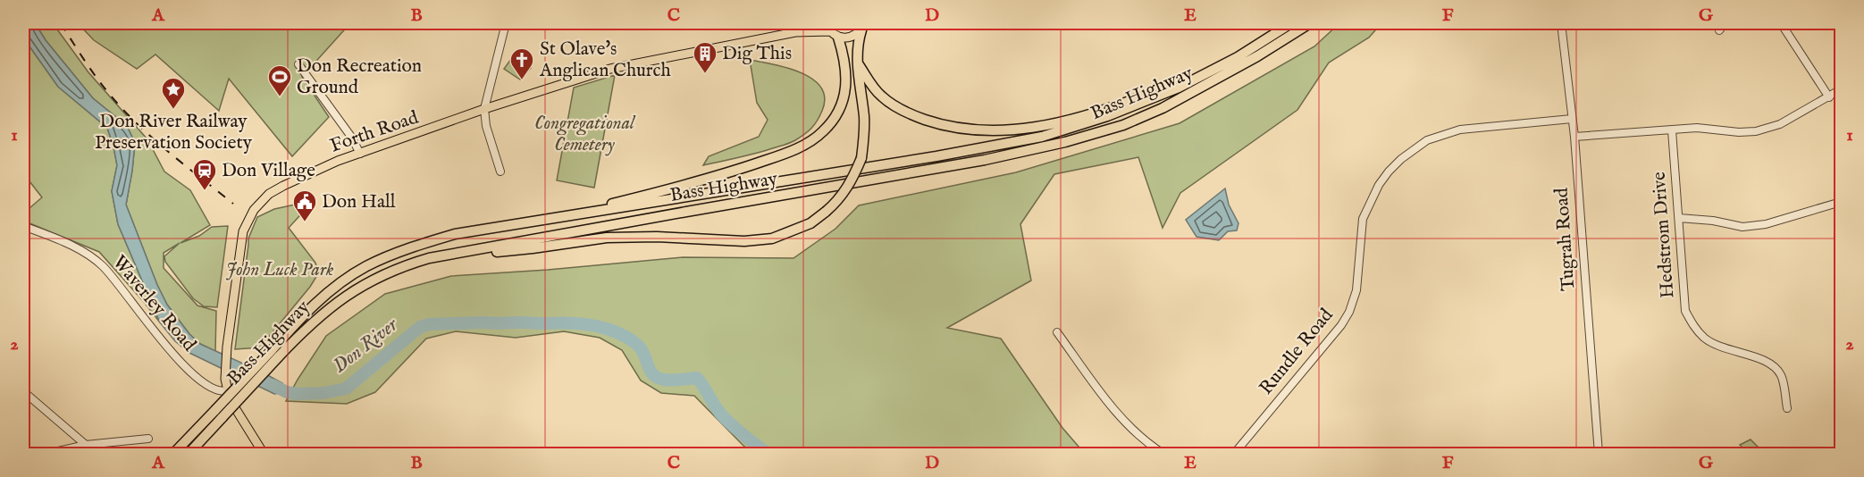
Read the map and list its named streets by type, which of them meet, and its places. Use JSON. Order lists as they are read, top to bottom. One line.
{"streets":{"highway":["Bass Highway"],"main road":["Forth Road"],"street":["Hedstrom Drive","Tugrah Road","Waverley Road","Rundle Road"]},"crossings":[["Forth Road","Waverley Road"],["Tugrah Road","Rundle Road"]],"water":["Don River"],"parks":["Congregational Cemetery","John Luck Park"],"places":{"building":["Dig This"],"church":["St Olave's Anglican Church"],"sports":["Don Recreation Ground"],"place":["Don River Railway Preservation Society"],"station":["Don Village"],"public building":["Don Hall"]},"grid":{"columns":["A","B","C","D","E","F","G"],"rows":["1","2"]}}
